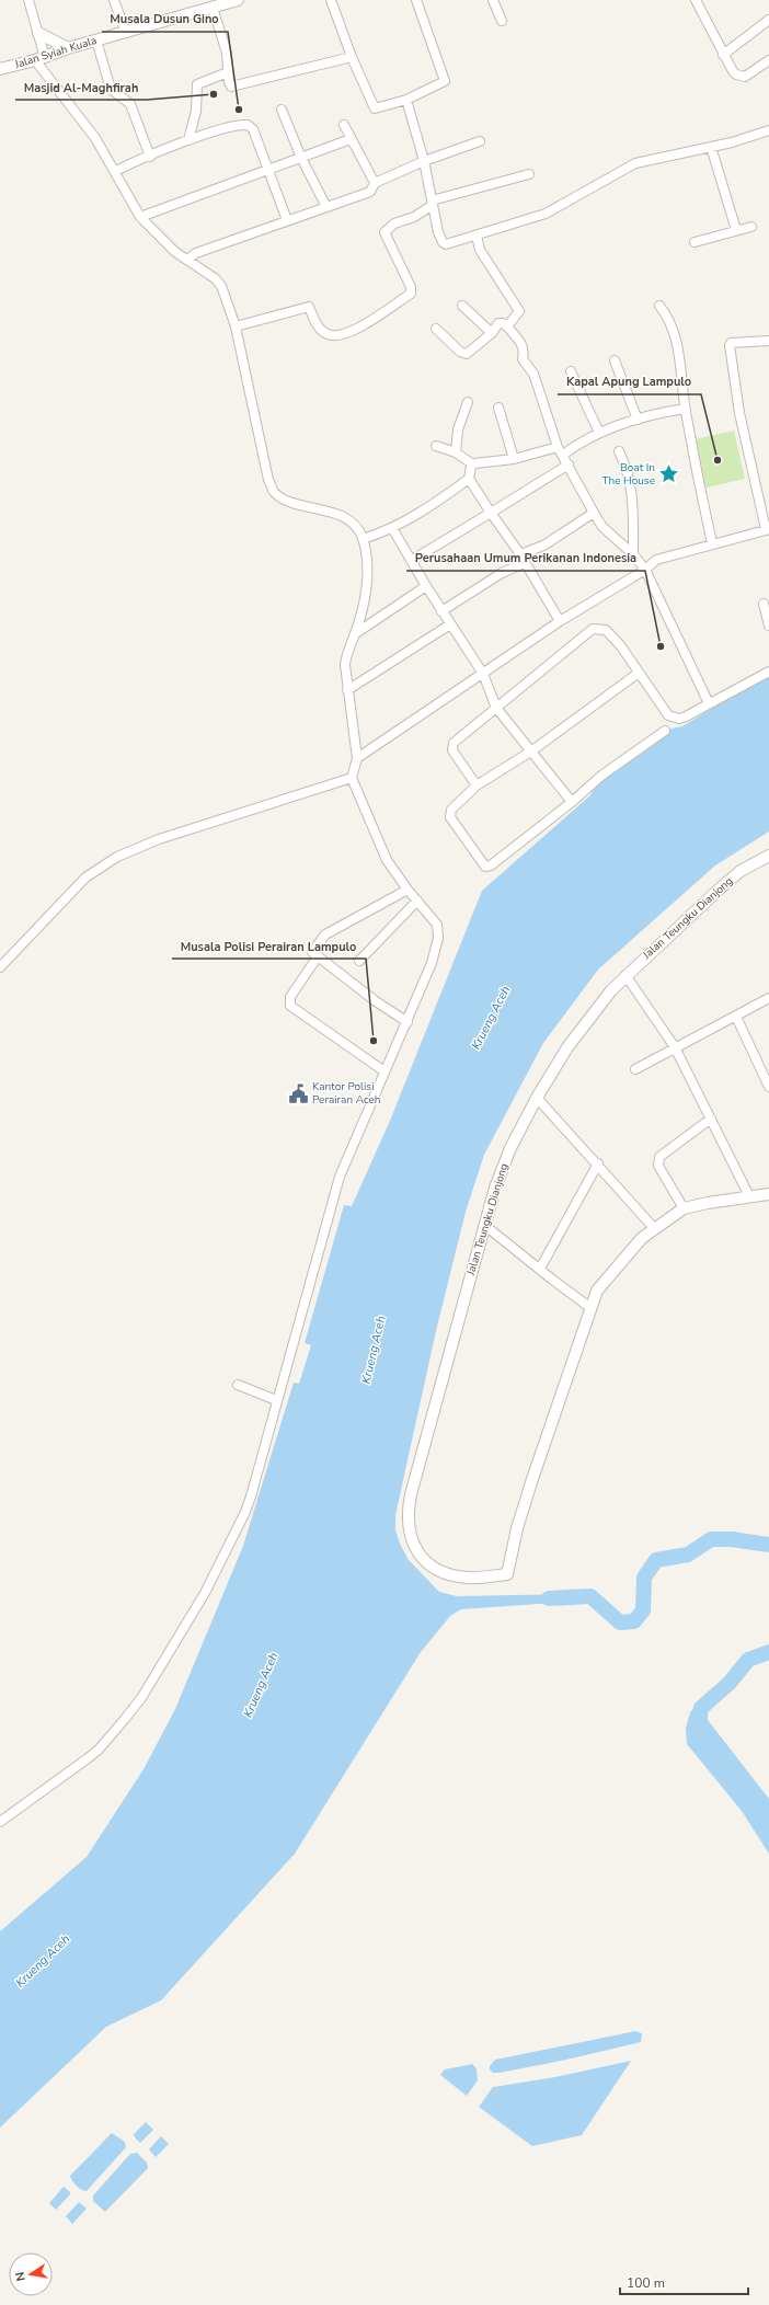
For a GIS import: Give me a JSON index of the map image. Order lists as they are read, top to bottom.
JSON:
{
  "streets": {
    "street": ["Jalan Syiah Kuala", "Jalan Teungku Dianjong"]
  },
  "water": ["Krueng Aceh"],
  "places": {
    "other": [
      "Masjid Al-Maghfirah",
      "Musala Dusun Gino",
      "Kapal Apung Lampulo",
      "Perusahaan Umum Perikanan Indonesia",
      "Musala Polisi Perairan Lampulo"
    ],
    "place": ["Boat In The House"],
    "public building": ["Kantor Polisi Perairan Aceh"]
  },
  "scale_bar": "100 m",
  "north": "left"
}
